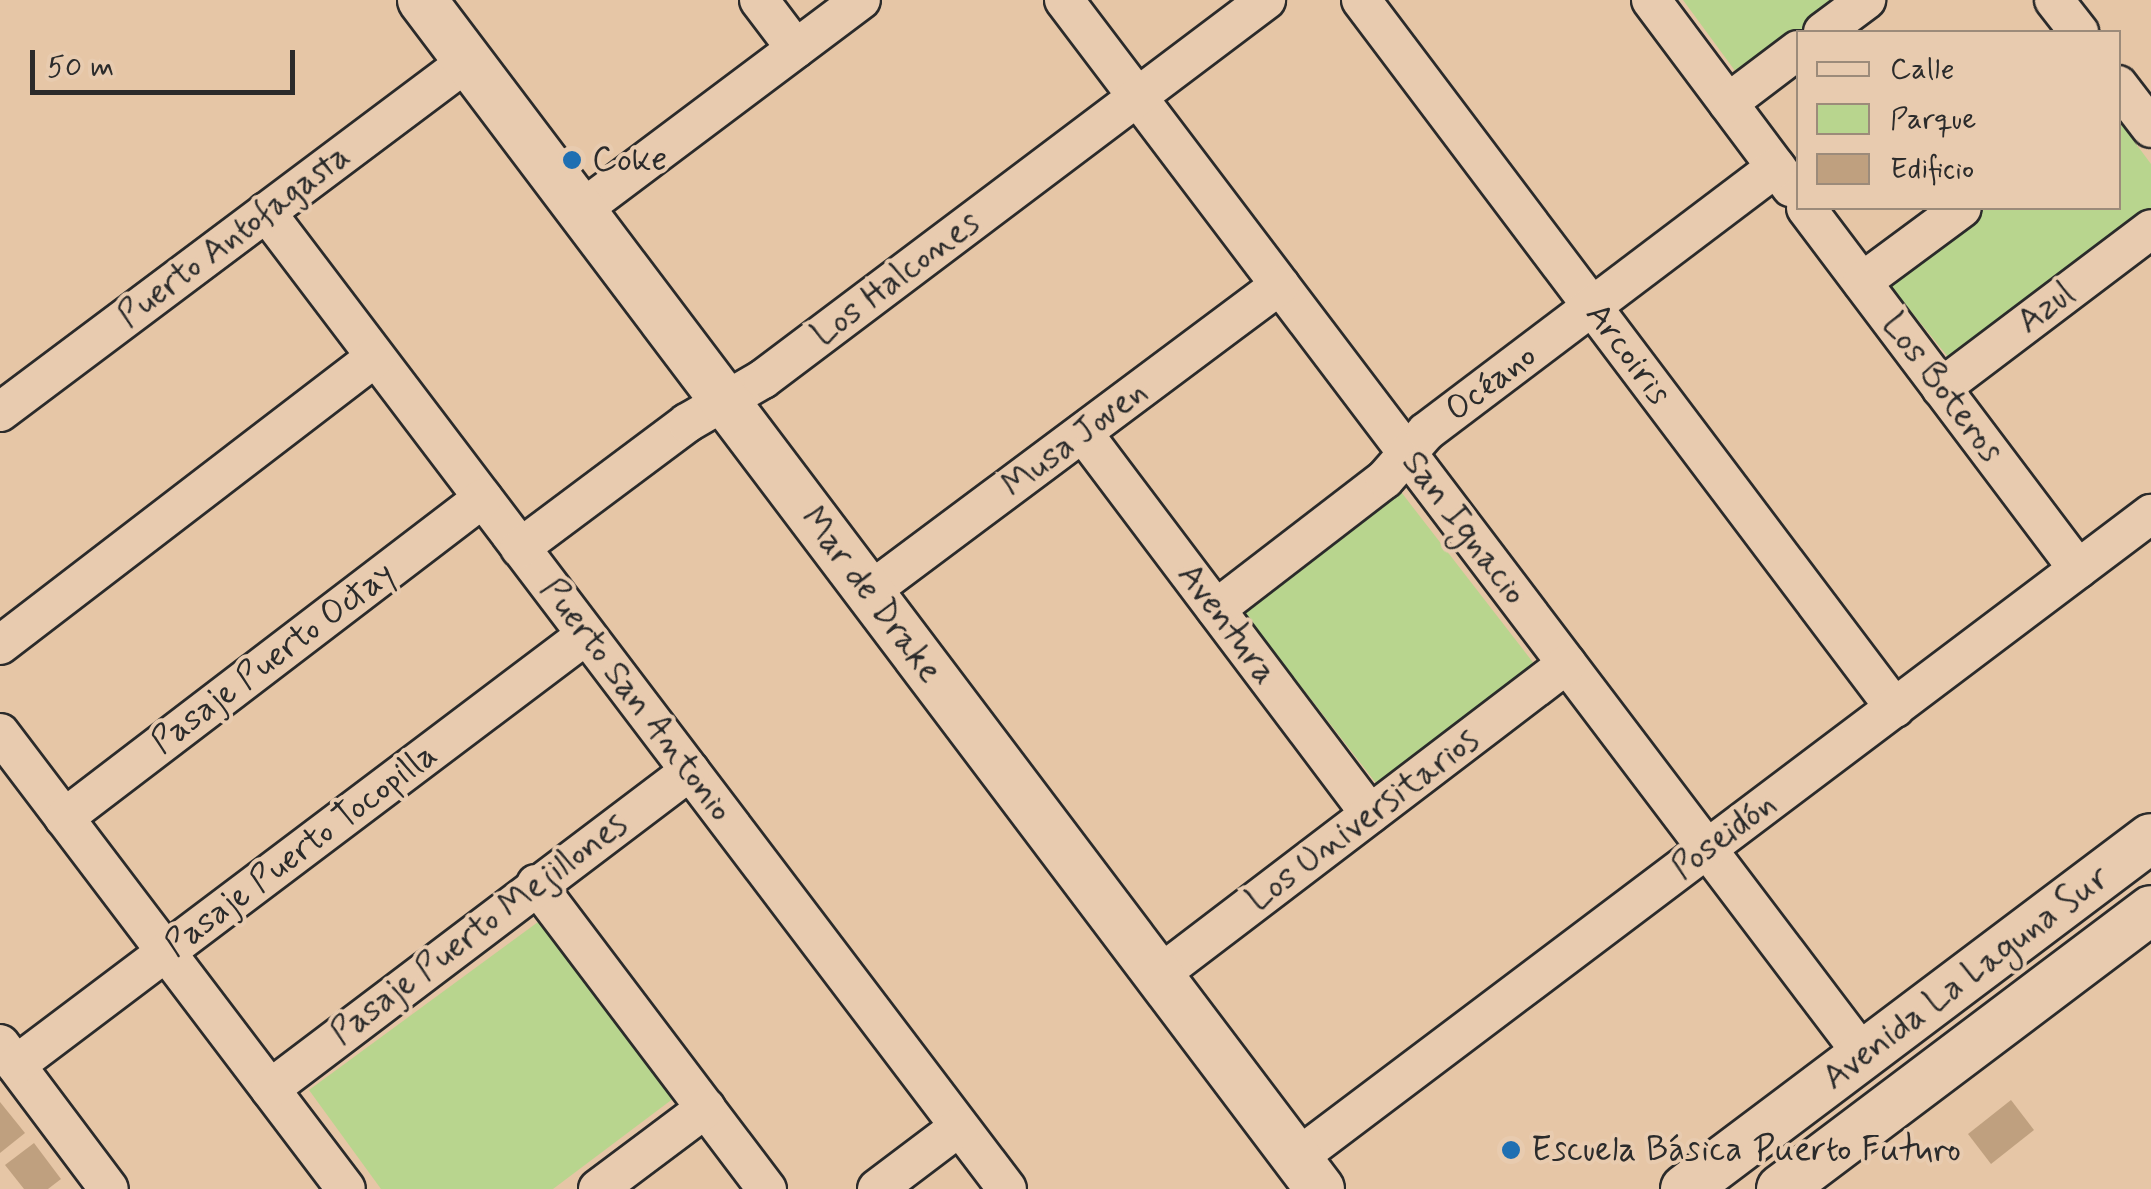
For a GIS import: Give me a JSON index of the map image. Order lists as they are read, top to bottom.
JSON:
{
  "streets": {
    "street": [
      "Puerto Antofagasta",
      "Los Halcones",
      "Azul",
      "Arcoiris",
      "Océano",
      "Los Boteros",
      "Musa Joven",
      "San Ignacio",
      "Mar de Drake",
      "Aventura",
      "Pasaje Puerto Octay",
      "Puerto San Antonio",
      "Los Universitarios",
      "Poseidón",
      "Pasaje Puerto Tocopilla",
      "Pasaje Puerto Mejillones",
      "Avenida La Laguna Sur"
    ]
  },
  "crossings": [
    ["Puerto Antofagasta", "Mar de Drake"],
    ["Puerto Antofagasta", "Puerto San Antonio"],
    ["Los Halcones", "San Ignacio"],
    ["Los Halcones", "Mar de Drake"],
    ["Los Halcones", "Puerto San Antonio"],
    ["Azul", "Los Boteros"],
    ["Arcoiris", "Océano"],
    ["Arcoiris", "Poseidón"],
    ["Océano", "San Ignacio"],
    ["Océano", "Aventura"],
    ["Los Boteros", "Poseidón"],
    ["Musa Joven", "San Ignacio"],
    ["Musa Joven", "Mar de Drake"],
    ["Musa Joven", "Aventura"],
    ["San Ignacio", "Los Universitarios"],
    ["San Ignacio", "Poseidón"],
    ["San Ignacio", "Avenida La Laguna Sur"],
    ["Mar de Drake", "Los Universitarios"],
    ["Mar de Drake", "Poseidón"],
    ["Aventura", "Los Universitarios"],
    ["Pasaje Puerto Octay", "Puerto San Antonio"],
    ["Puerto San Antonio", "Pasaje Puerto Tocopilla"],
    ["Puerto San Antonio", "Pasaje Puerto Mejillones"]
  ],
  "places": ["Coke", "Escuela Básica Puerto Futuro"],
  "legend": ["Calle", "Parque", "Edificio"],
  "scale_bar": "50 m"
}
